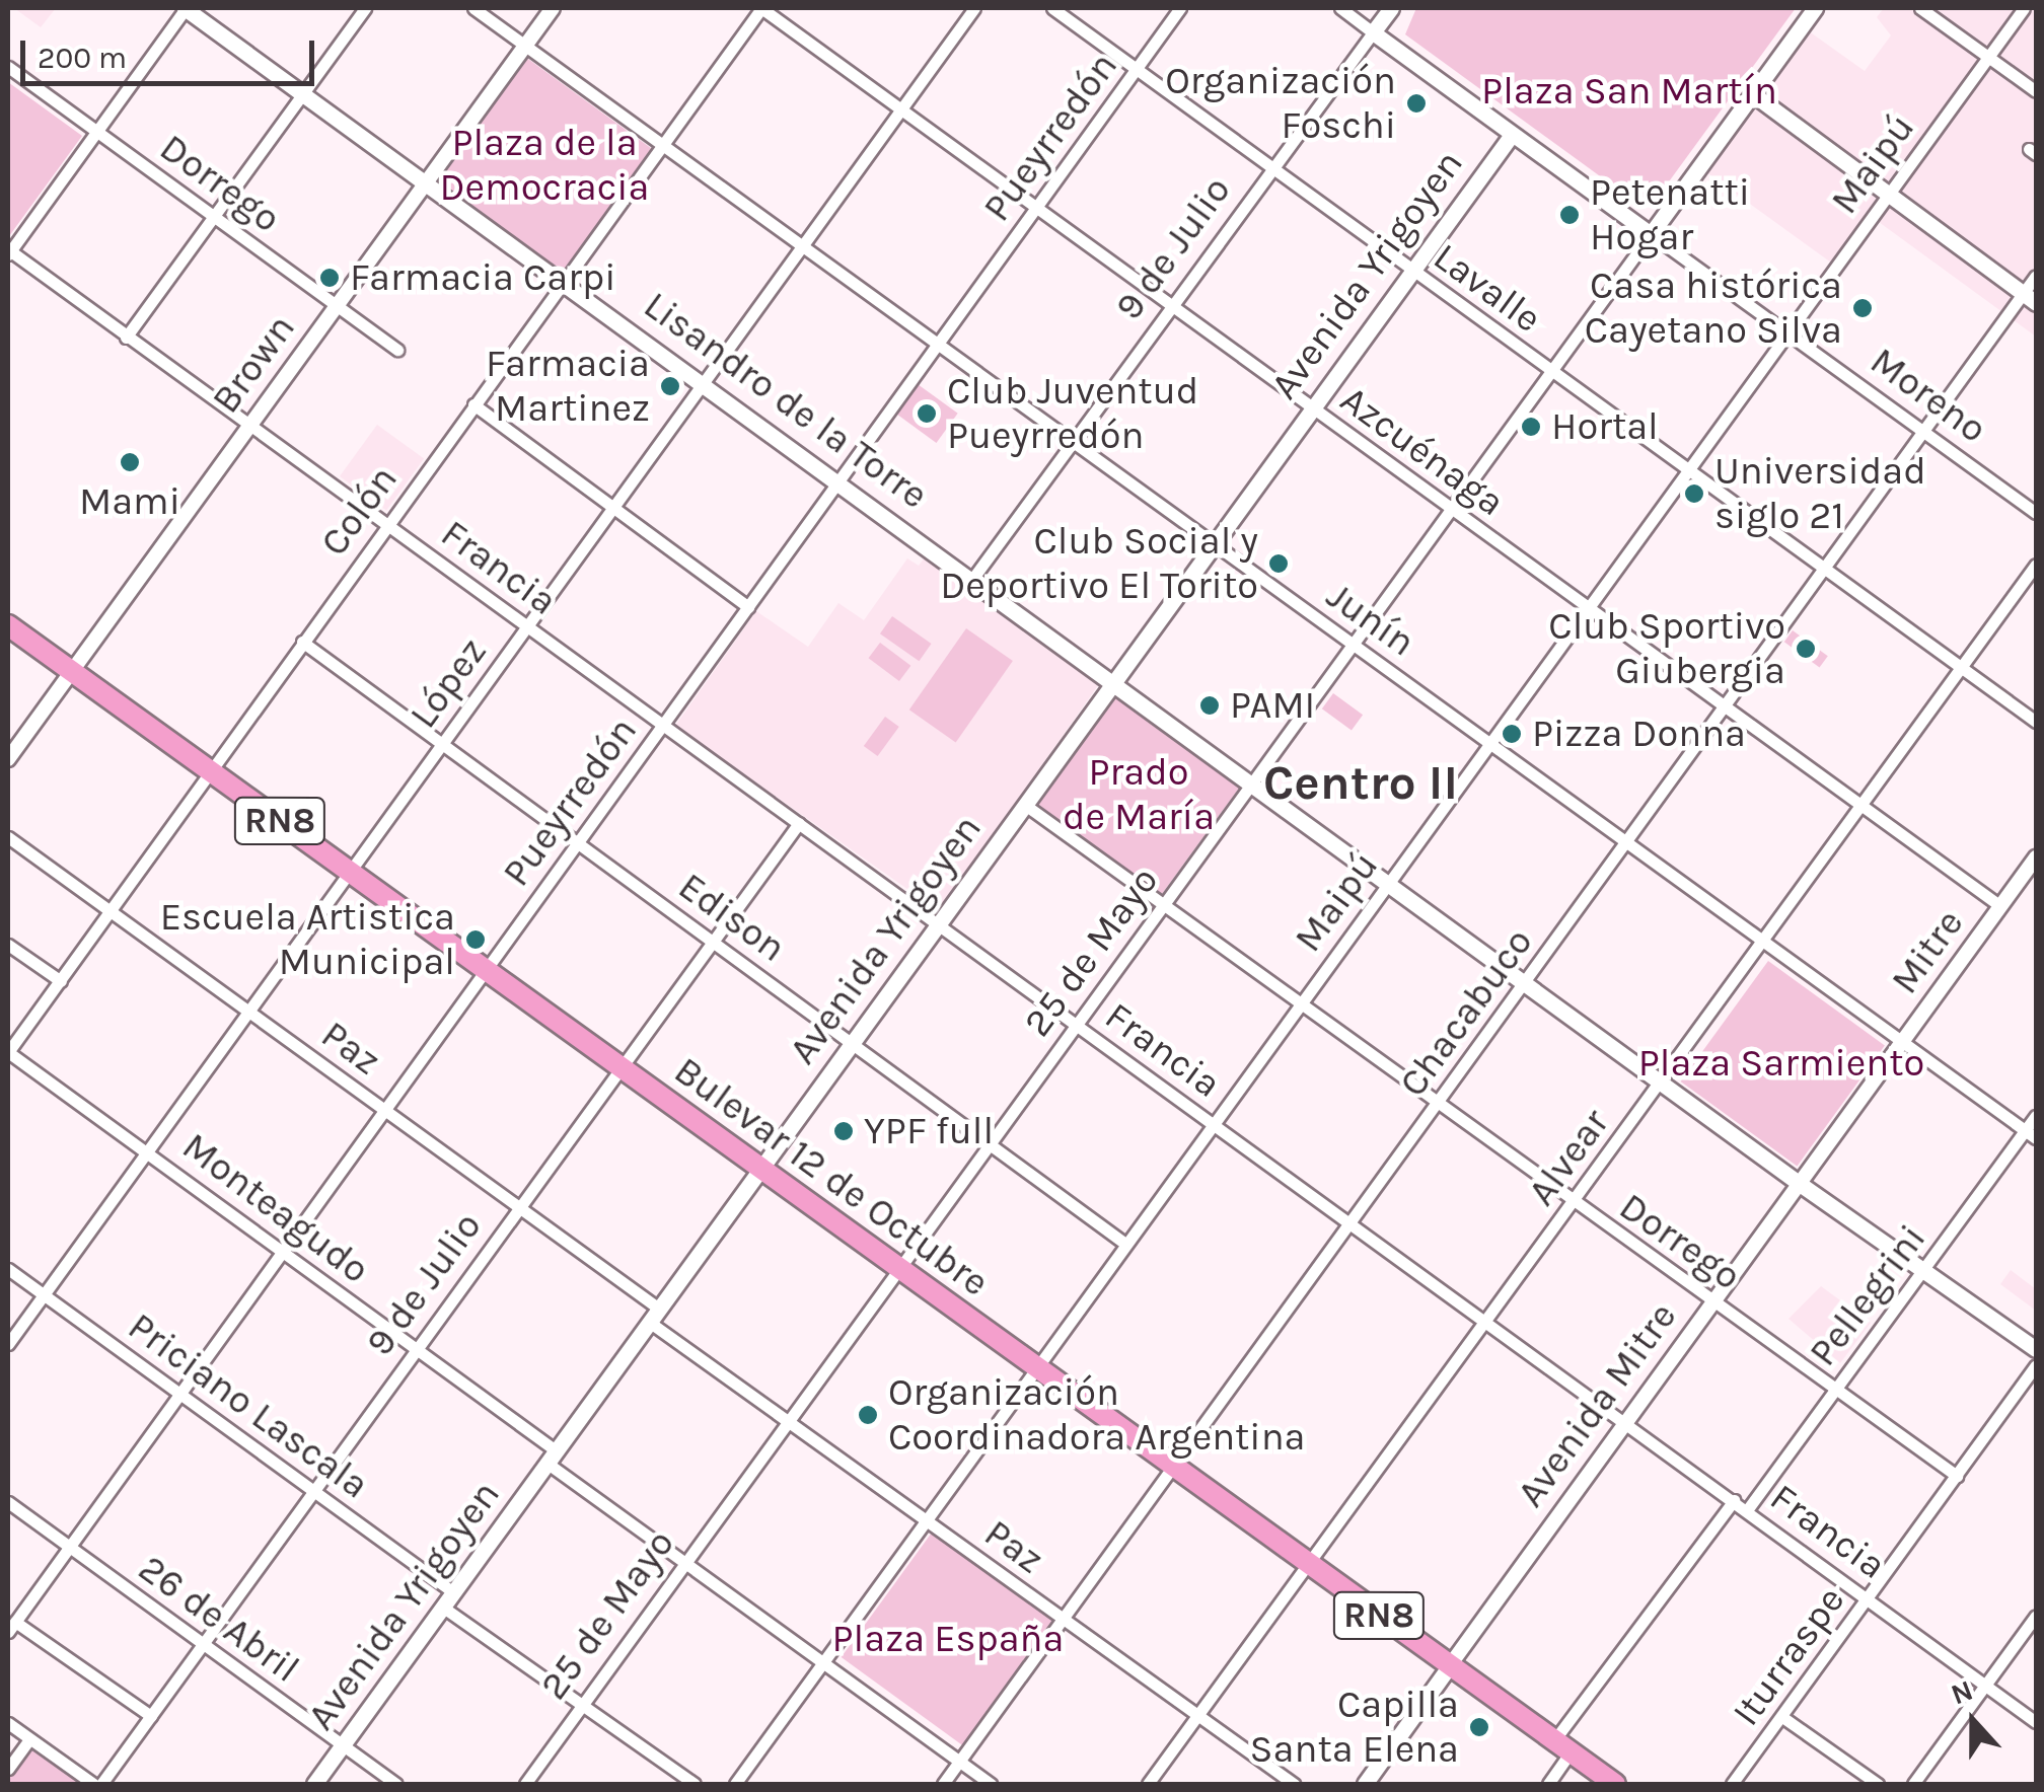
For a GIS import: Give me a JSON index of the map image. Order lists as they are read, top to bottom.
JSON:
{
  "streets": {
    "highway": ["RN8", "Bulevar 12 de Octubre"],
    "main road": [
      "9 de Julio",
      "Avenida Yrigoyen",
      "Moreno",
      "Lisandro de la Torre",
      "25 de Mayo"
    ],
    "street": [
      "Pueyrredón",
      "Maipú",
      "Dorrego",
      "Lavalle",
      "Brown",
      "Azcuénaga",
      "Colón",
      "Francia",
      "Junín",
      "López",
      "Edison",
      "Mitre",
      "Chacabuco",
      "Paz",
      "Alvear",
      "Monteagudo",
      "Pellegrini",
      "Avenida Mitre",
      "Priciano Lascala",
      "26 de Abril",
      "Iturraspe"
    ]
  },
  "crossings": [
    ["Pueyrredón", "Lavalle"],
    ["Pueyrredón", "Lisandro de la Torre"],
    ["Pueyrredón", "Azcuénaga"],
    ["Pueyrredón", "Francia"],
    ["Pueyrredón", "Junín"],
    ["Pueyrredón", "Edison"],
    ["Pueyrredón", "Paz"],
    ["Pueyrredón", "Bulevar 12 de Octubre"],
    ["Pueyrredón", "Monteagudo"],
    ["Pueyrredón", "Priciano Lascala"],
    ["Pueyrredón", "26 de Abril"],
    ["Maipú", "Dorrego"],
    ["Maipú", "Lavalle"],
    ["Maipú", "Moreno"],
    ["Maipú", "Lisandro de la Torre"],
    ["Maipú", "Azcuénaga"],
    ["Maipú", "Francia"],
    ["Maipú", "Junín"],
    ["Maipú", "Edison"],
    ["Maipú", "Paz"],
    ["Maipú", "Bulevar 12 de Octubre"],
    ["Maipú", "Monteagudo"],
    ["Dorrego", "Avenida Yrigoyen"],
    ["Dorrego", "Brown"],
    ["Dorrego", "25 de Mayo"],
    ["Dorrego", "Chacabuco"],
    ["Dorrego", "Alvear"],
    ["Dorrego", "Pellegrini"],
    ["Dorrego", "Avenida Mitre"],
    ["Dorrego", "Iturraspe"],
    ["9 de Julio", "Lavalle"],
    ["9 de Julio", "Moreno"],
    ["9 de Julio", "Lisandro de la Torre"],
    ["9 de Julio", "Azcuénaga"],
    ["9 de Julio", "Francia"],
    ["9 de Julio", "Junín"],
    ["9 de Julio", "Edison"],
    ["9 de Julio", "Paz"],
    ["9 de Julio", "Bulevar 12 de Octubre"],
    ["9 de Julio", "Monteagudo"],
    ["9 de Julio", "Priciano Lascala"],
    ["9 de Julio", "26 de Abril"],
    ["Avenida Yrigoyen", "Lavalle"],
    ["Avenida Yrigoyen", "Moreno"],
    ["Avenida Yrigoyen", "Lisandro de la Torre"],
    ["Avenida Yrigoyen", "Azcuénaga"],
    ["Avenida Yrigoyen", "Francia"],
    ["Avenida Yrigoyen", "Junín"],
    ["Avenida Yrigoyen", "Edison"],
    ["Avenida Yrigoyen", "Paz"],
    ["Avenida Yrigoyen", "Bulevar 12 de Octubre"],
    ["Avenida Yrigoyen", "Monteagudo"],
    ["Avenida Yrigoyen", "Priciano Lascala"],
    ["Avenida Yrigoyen", "26 de Abril"],
    ["Lavalle", "25 de Mayo"],
    ["Lavalle", "Chacabuco"],
    ["Lavalle", "Alvear"],
    ["Brown", "Lisandro de la Torre"],
    ["Brown", "Francia"],
    ["Brown", "Junín"],
    ["Brown", "Bulevar 12 de Octubre"],
    ["Moreno", "25 de Mayo"],
    ["Moreno", "Chacabuco"],
    ["Lisandro de la Torre", "Colón"],
    ["Lisandro de la Torre", "López"],
    ["Lisandro de la Torre", "25 de Mayo"],
    ["Lisandro de la Torre", "Mitre"],
    ["Lisandro de la Torre", "Chacabuco"],
    ["Lisandro de la Torre", "Alvear"],
    ["Lisandro de la Torre", "Pellegrini"],
    ["Lisandro de la Torre", "Avenida Mitre"],
    ["Azcuénaga", "Colón"],
    ["Azcuénaga", "López"],
    ["Azcuénaga", "25 de Mayo"],
    ["Azcuénaga", "Mitre"],
    ["Azcuénaga", "Chacabuco"],
    ["Azcuénaga", "Alvear"],
    ["Colón", "Francia"],
    ["Colón", "Junín"],
    ["Colón", "Edison"],
    ["Colón", "Paz"],
    ["Colón", "Bulevar 12 de Octubre"],
    ["Colón", "Monteagudo"],
    ["Francia", "López"],
    ["Francia", "25 de Mayo"],
    ["Francia", "Chacabuco"],
    ["Francia", "Alvear"],
    ["Francia", "Pellegrini"],
    ["Francia", "Avenida Mitre"],
    ["Francia", "Iturraspe"],
    ["Junín", "López"],
    ["Junín", "25 de Mayo"],
    ["Junín", "Mitre"],
    ["Junín", "Chacabuco"],
    ["Junín", "Alvear"],
    ["Junín", "Pellegrini"],
    ["López", "Edison"],
    ["López", "Paz"],
    ["López", "Bulevar 12 de Octubre"],
    ["López", "Monteagudo"],
    ["López", "Priciano Lascala"],
    ["Edison", "25 de Mayo"],
    ["25 de Mayo", "Paz"],
    ["25 de Mayo", "Bulevar 12 de Octubre"],
    ["25 de Mayo", "Monteagudo"],
    ["Mitre", "Avenida Mitre"],
    ["Chacabuco", "Paz"],
    ["Chacabuco", "Bulevar 12 de Octubre"],
    ["Chacabuco", "Monteagudo"],
    ["Paz", "Alvear"],
    ["Alvear", "Bulevar 12 de Octubre"],
    ["Bulevar 12 de Octubre", "Avenida Mitre"]
  ],
  "districts": ["Centro II"],
  "parks": [
    "Plaza San Martín",
    "Plaza de la Democracia",
    "Prado de María",
    "Plaza Sarmiento",
    "Plaza España"
  ],
  "places": [
    "Organización Foschi",
    "Petenatti Hogar",
    "Farmacia Carpi",
    "Casa histórica Cayetano Silva",
    "Farmacia Martinez",
    "Club Juventud Pueyrredón",
    "Hortal",
    "Mami",
    "Universidad siglo 21",
    "Club Social y Deportivo El Torito",
    "Club Sportivo Giubergia",
    "PAMI",
    "Pizza Donna",
    "Escuela Artistica Municipal",
    "YPF full",
    "Organización Coordinadora Argentina",
    "Capilla Santa Elena"
  ],
  "scale_bar": "200 m",
  "north": "top"
}
